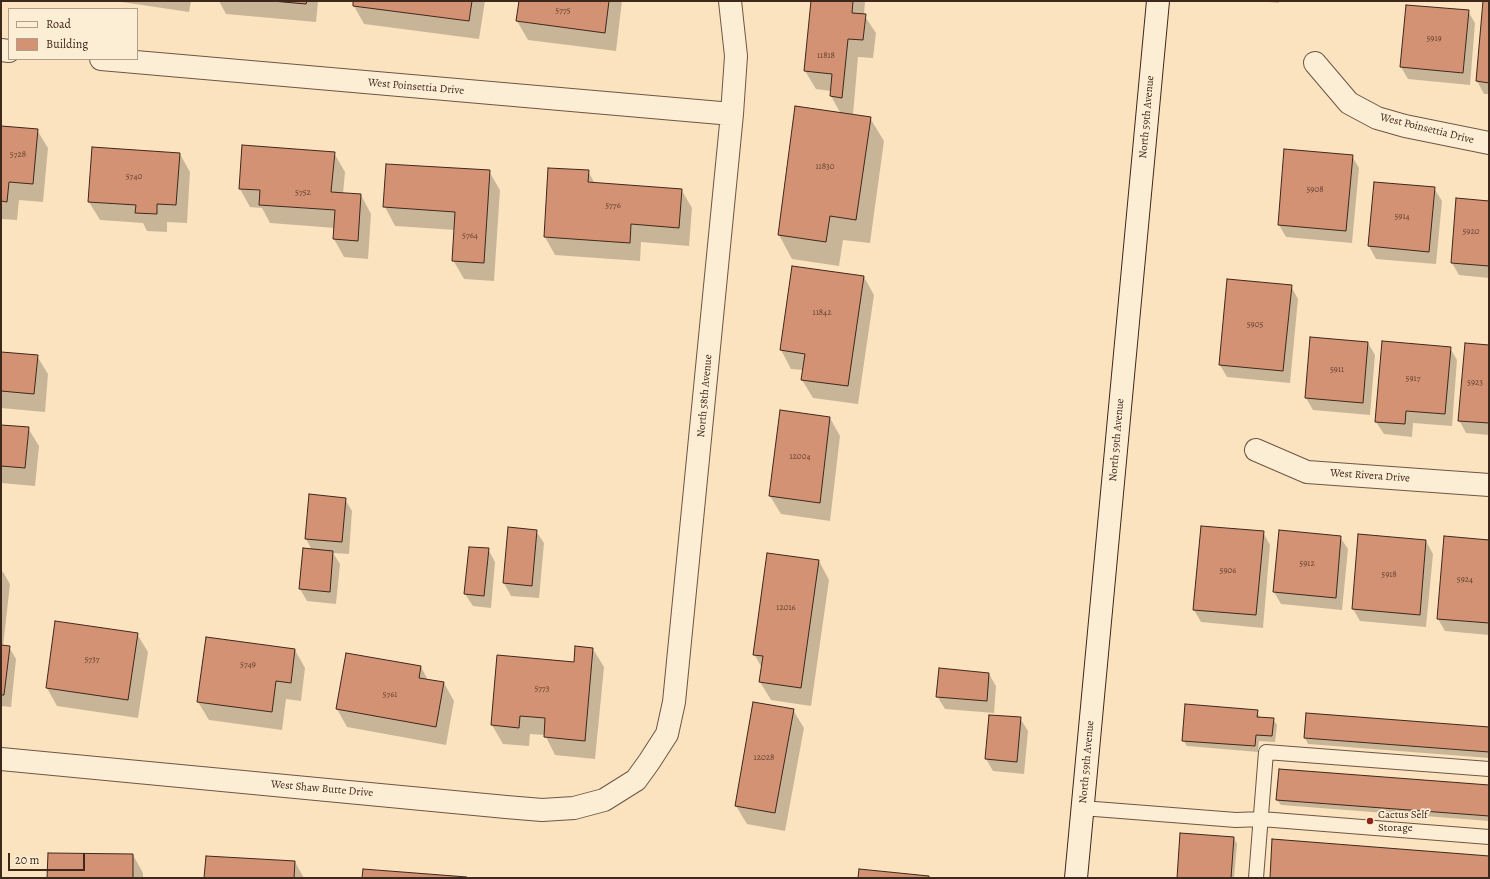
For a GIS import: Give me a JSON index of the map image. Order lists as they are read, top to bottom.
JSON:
{
  "streets": {
    "street": [
      "West Poinsettia Drive",
      "North 59th Avenue",
      "North 58th Avenue",
      "West Rivera Drive",
      "West Shaw Butte Drive"
    ]
  },
  "crossings": [
    ["West Poinsettia Drive", "North 58th Avenue"],
    ["North 58th Avenue", "West Shaw Butte Drive"]
  ],
  "places": ["Cactus Self Storage"],
  "house_numbers": [
    "5775",
    "5919",
    "11818",
    "5728",
    "11830",
    "5740",
    "5908",
    "5752",
    "5776",
    "5914",
    "5920",
    "5764",
    "11842",
    "5905",
    "5911",
    "5917",
    "5923",
    "12004",
    "5912",
    "5906",
    "5918",
    "5924",
    "12016",
    "5737",
    "5749",
    "5773",
    "5761",
    "12028"
  ],
  "legend": ["Road", "Building"],
  "scale_bar": "20 m"
}
